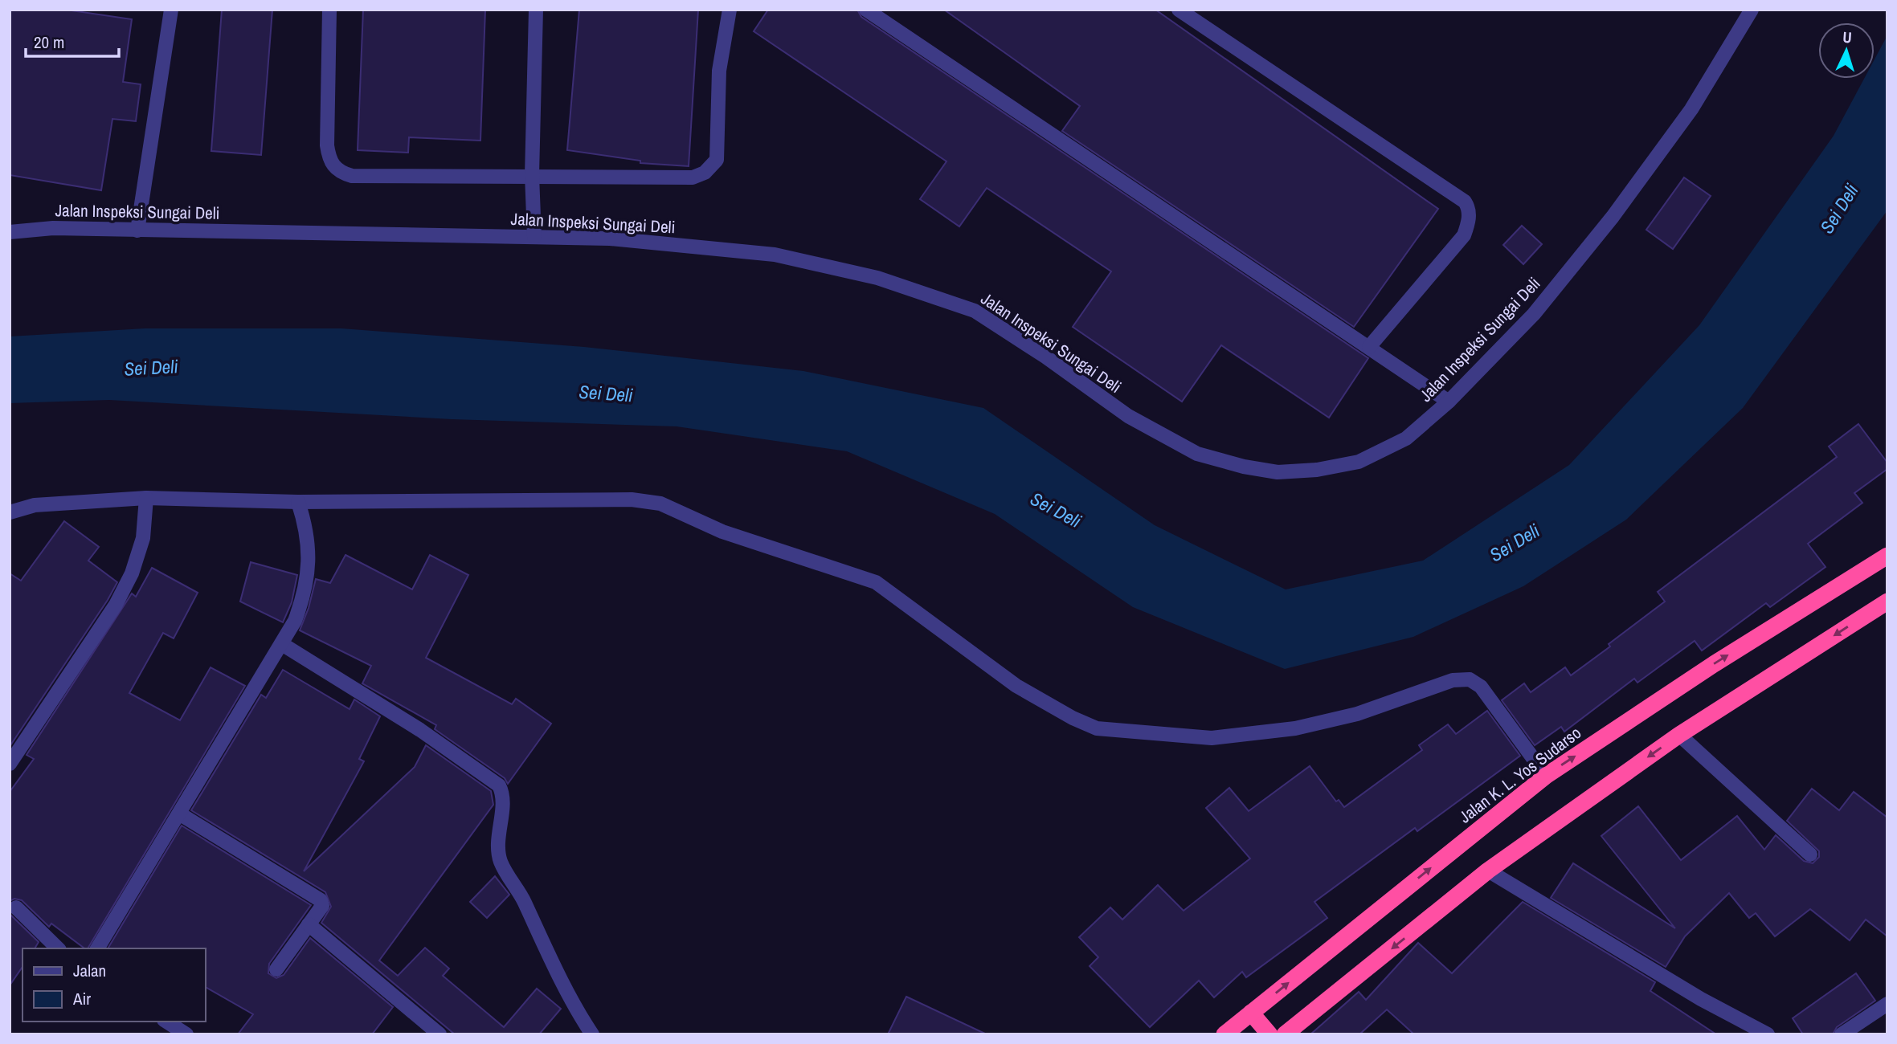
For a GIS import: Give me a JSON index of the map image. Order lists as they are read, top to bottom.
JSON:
{
  "streets": {
    "highway": ["Jalan K. L. Yos Sudarso"],
    "street": ["Jalan Inspeksi Sungai Deli"]
  },
  "water": ["Sei Deli"],
  "legend": ["Jalan", "Air"],
  "scale_bar": "20 m",
  "north": "top"
}
